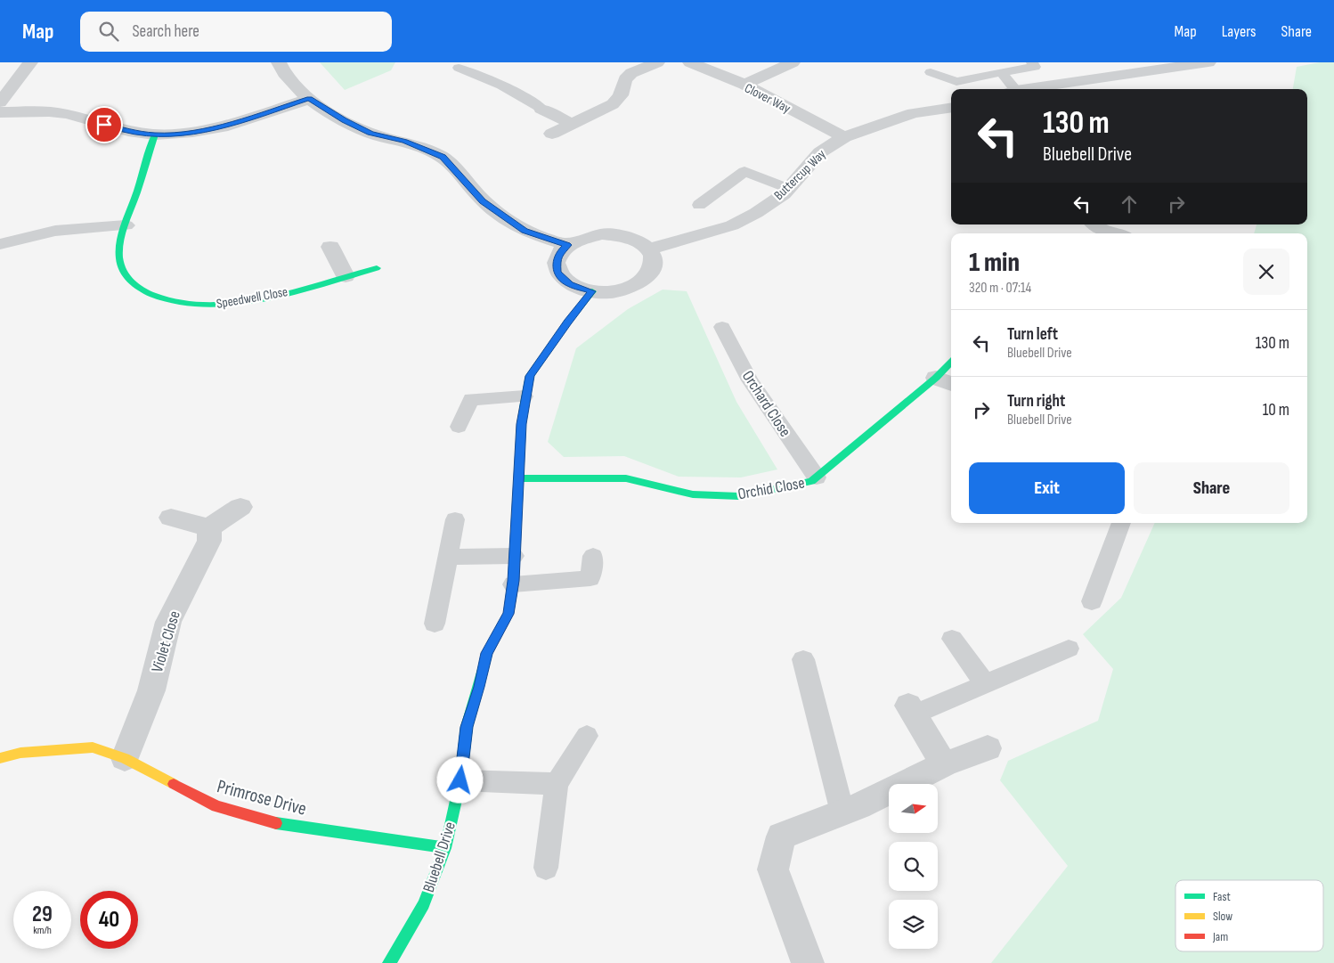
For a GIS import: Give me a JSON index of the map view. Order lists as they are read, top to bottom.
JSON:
{
  "streets": {
    "street": [
      "Clover Way",
      "Buttercup Way",
      "Speedwell Close",
      "Orchid Close",
      "Violet Close",
      "Primrose Drive",
      "Bluebell Drive"
    ],
    "lane": ["Orchard Close"]
  },
  "crossings": [
    ["Clover Way", "Buttercup Way"],
    ["Buttercup Way", "Bluebell Drive"],
    ["Orchard Close", "Orchid Close"],
    ["Orchid Close", "Bluebell Drive"],
    ["Violet Close", "Primrose Drive"],
    ["Primrose Drive", "Bluebell Drive"]
  ],
  "legend": ["Fast", "Slow", "Jam"],
  "north": "right",
  "page": {
    "header": "Map",
    "search": "Search here",
    "nav": ["Map", "Layers", "Share"],
    "turn": ["130 m", "Bluebell Drive"],
    "heading": ["1 min", "320 m · 07:14"],
    "list": [
      {
        "name": "Turn left",
        "note": "Bluebell Drive",
        "value": "130 m"
      },
      {
        "name": "Turn right",
        "note": "Bluebell Drive",
        "value": "10 m"
      }
    ],
    "buttons": ["Exit", "Share"],
    "speed": "29 km/h",
    "limit": "40"
  }
}
